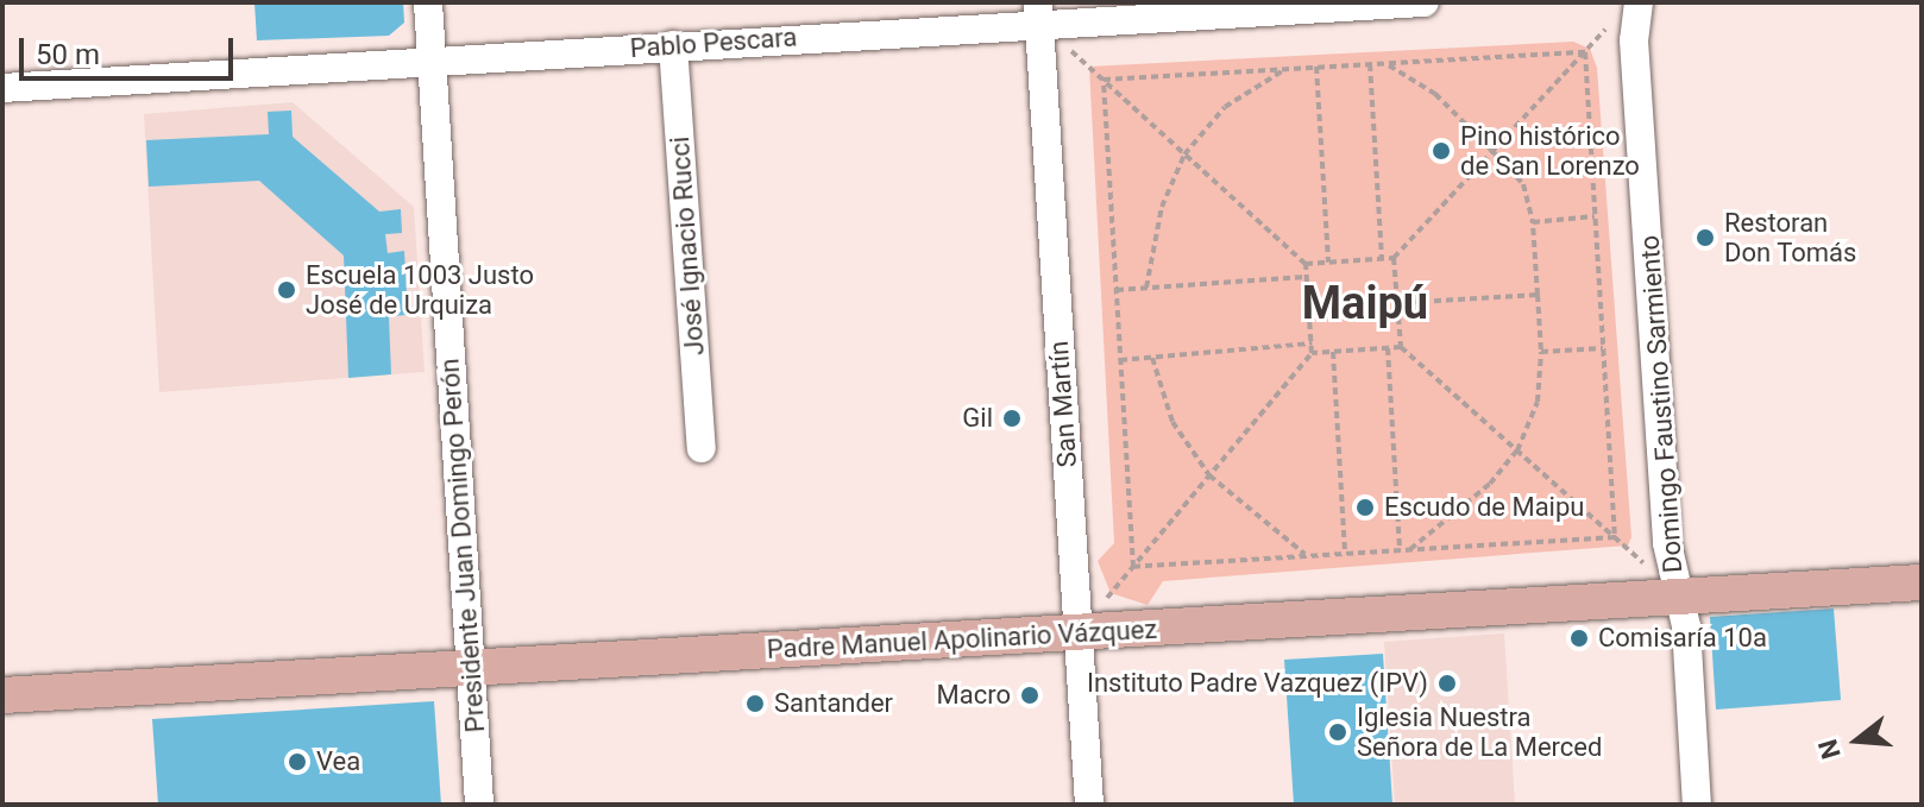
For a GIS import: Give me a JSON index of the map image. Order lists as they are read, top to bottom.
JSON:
{
  "streets": {
    "main road": ["Padre Manuel Apolinario Vázquez"],
    "street": [
      "Pablo Pescara",
      "José Ignacio Rucci",
      "San Martín",
      "Domingo Faustino Sarmiento",
      "Presidente Juan Domingo Perón"
    ]
  },
  "crossings": [
    ["Pablo Pescara", "José Ignacio Rucci"],
    ["Pablo Pescara", "San Martín"],
    ["Pablo Pescara", "Presidente Juan Domingo Perón"],
    ["San Martín", "Padre Manuel Apolinario Vázquez"],
    ["Domingo Faustino Sarmiento", "Padre Manuel Apolinario Vázquez"],
    ["Presidente Juan Domingo Perón", "Padre Manuel Apolinario Vázquez"]
  ],
  "districts": ["Maipú"],
  "places": [
    "Pino histórico de San Lorenzo",
    "Restoran Don Tomás",
    "Escuela 1003 Justo José de Urquiza",
    "Gil",
    "Escudo de Maipu",
    "Comisaría 10a",
    "Instituto Padre Vazquez (IPV)",
    "Macro",
    "Santander",
    "Iglesia Nuestra Señora de La Merced",
    "Vea"
  ],
  "scale_bar": "50 m",
  "north": "left"
}
